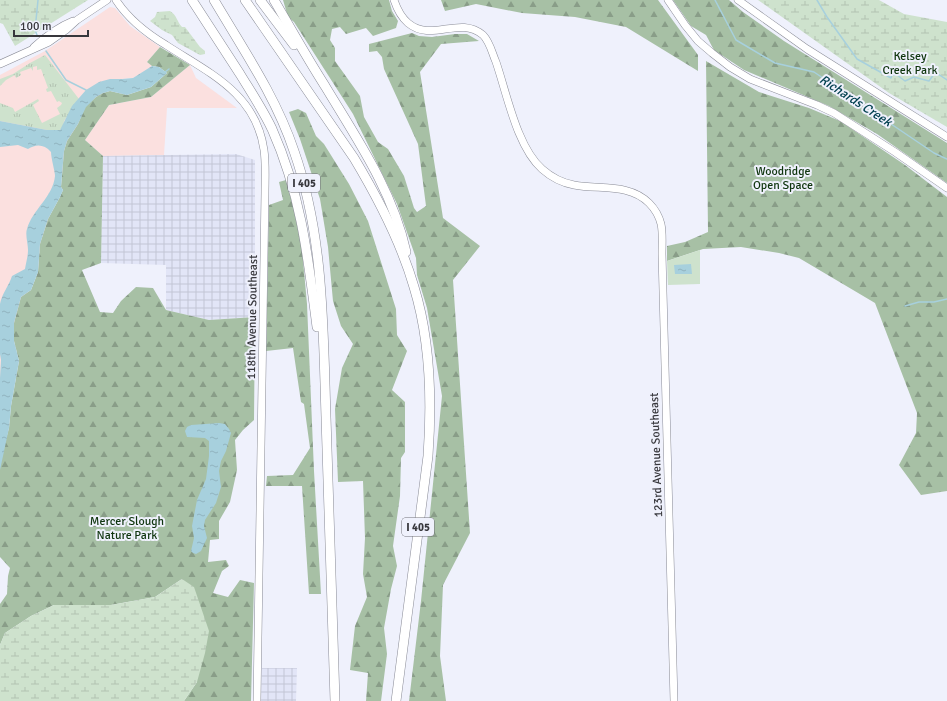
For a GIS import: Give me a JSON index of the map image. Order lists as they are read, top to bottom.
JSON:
{
  "streets": {
    "highway": ["I 405"],
    "street": ["118th Avenue Southeast", "123rd Avenue Southeast"]
  },
  "water": ["Richards Creek"],
  "parks": ["Kelsey Creek Park", "Woodridge Open Space", "Mercer Slough Nature Park"],
  "scale_bar": "100 m"
}
